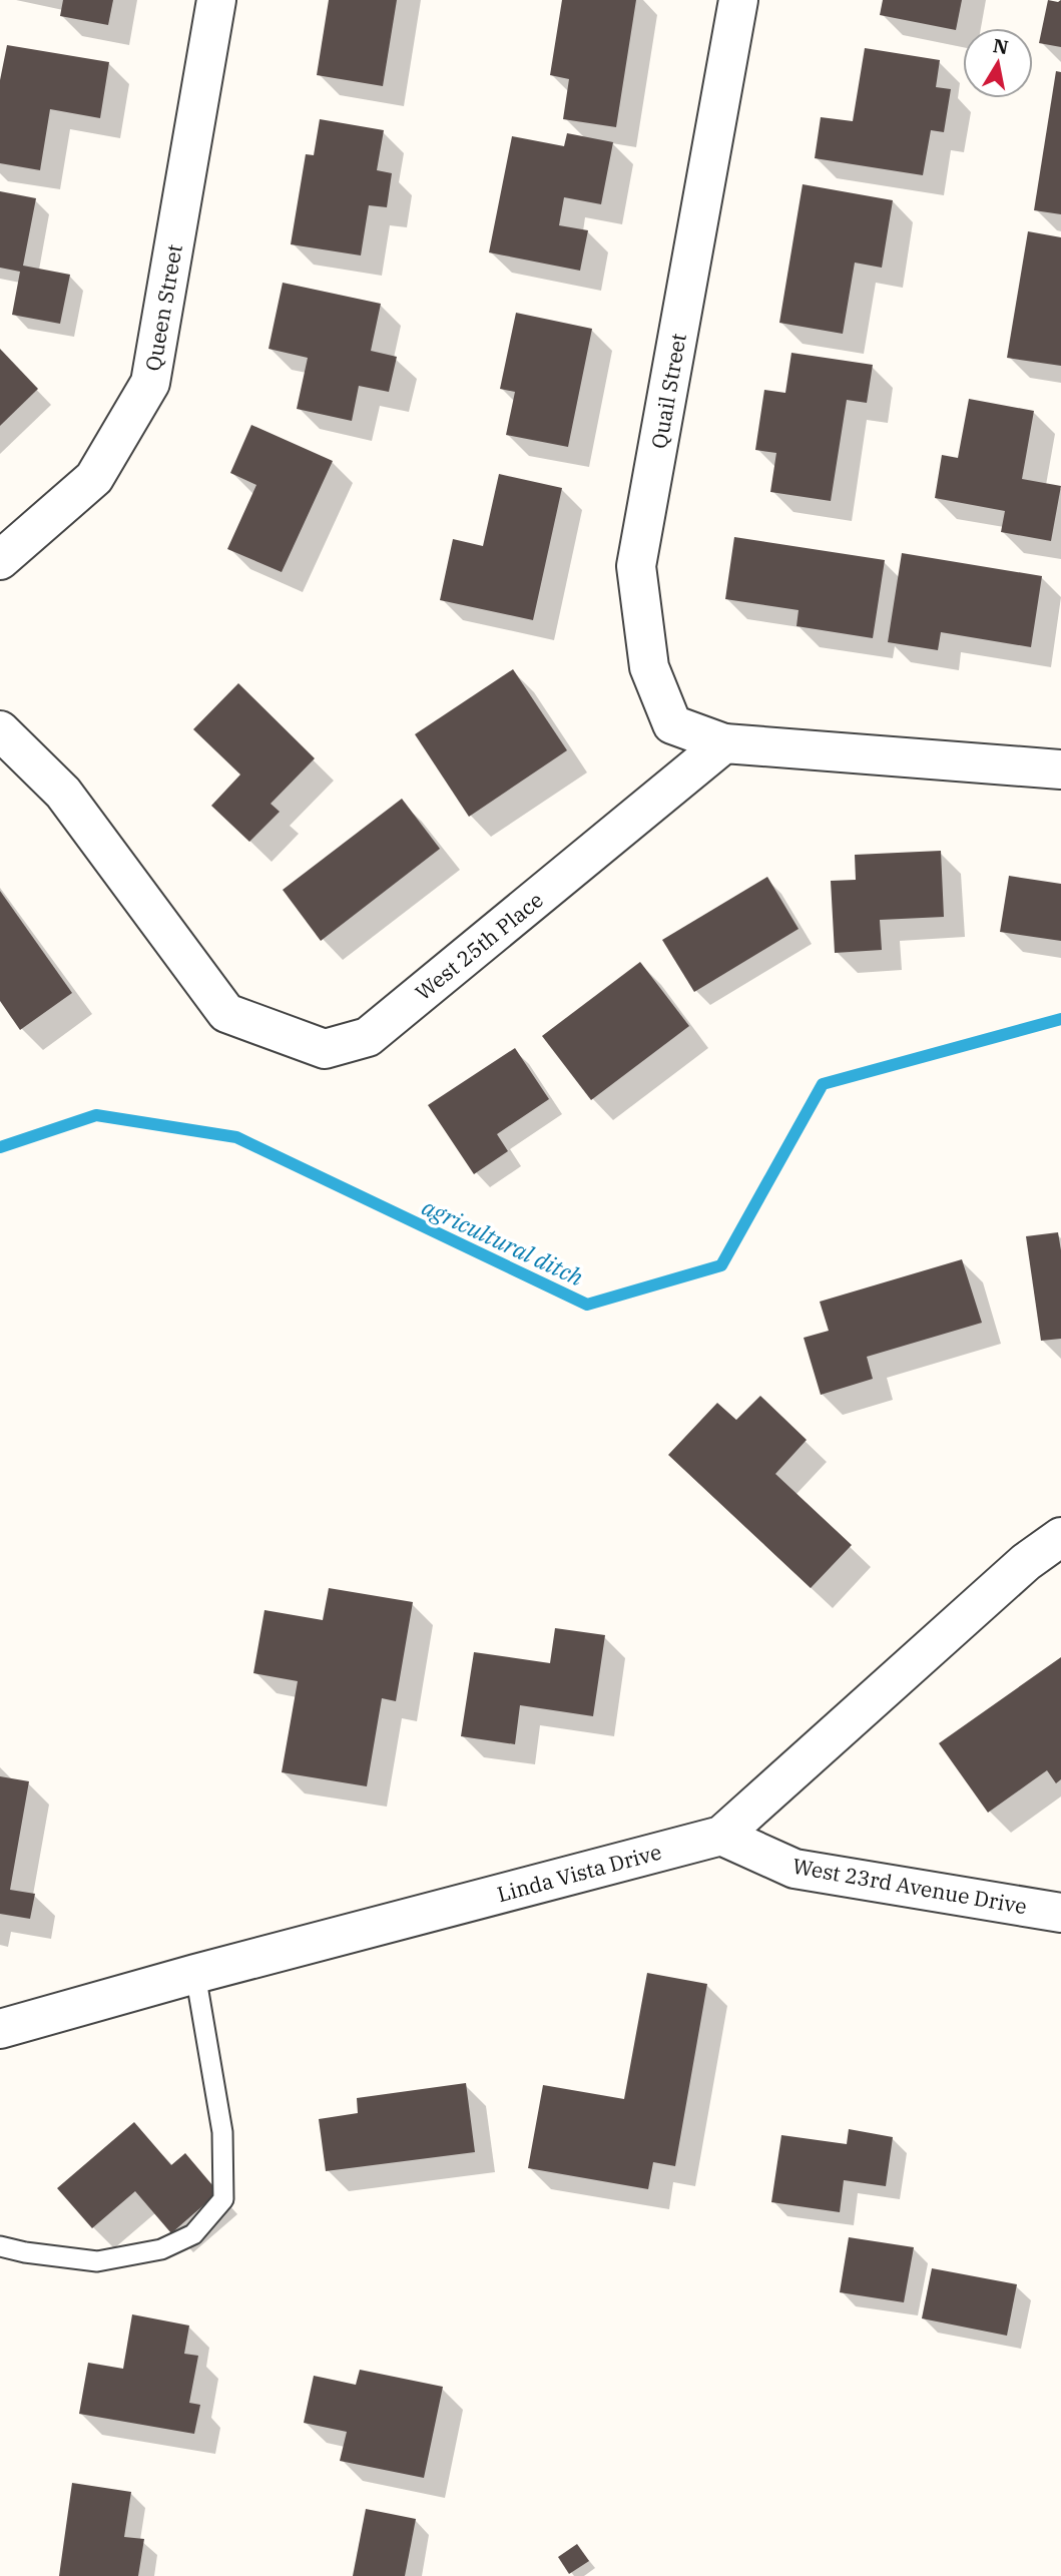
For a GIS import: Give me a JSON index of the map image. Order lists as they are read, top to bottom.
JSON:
{
  "streets": {
    "street": [
      "Queen Street",
      "Quail Street",
      "West 25th Place",
      "Linda Vista Drive",
      "West 23rd Avenue Drive"
    ]
  },
  "crossings": [
    ["Quail Street", "West 25th Place"],
    ["Linda Vista Drive", "West 23rd Avenue Drive"]
  ],
  "water": ["agricultural ditch"],
  "north": "top"
}
